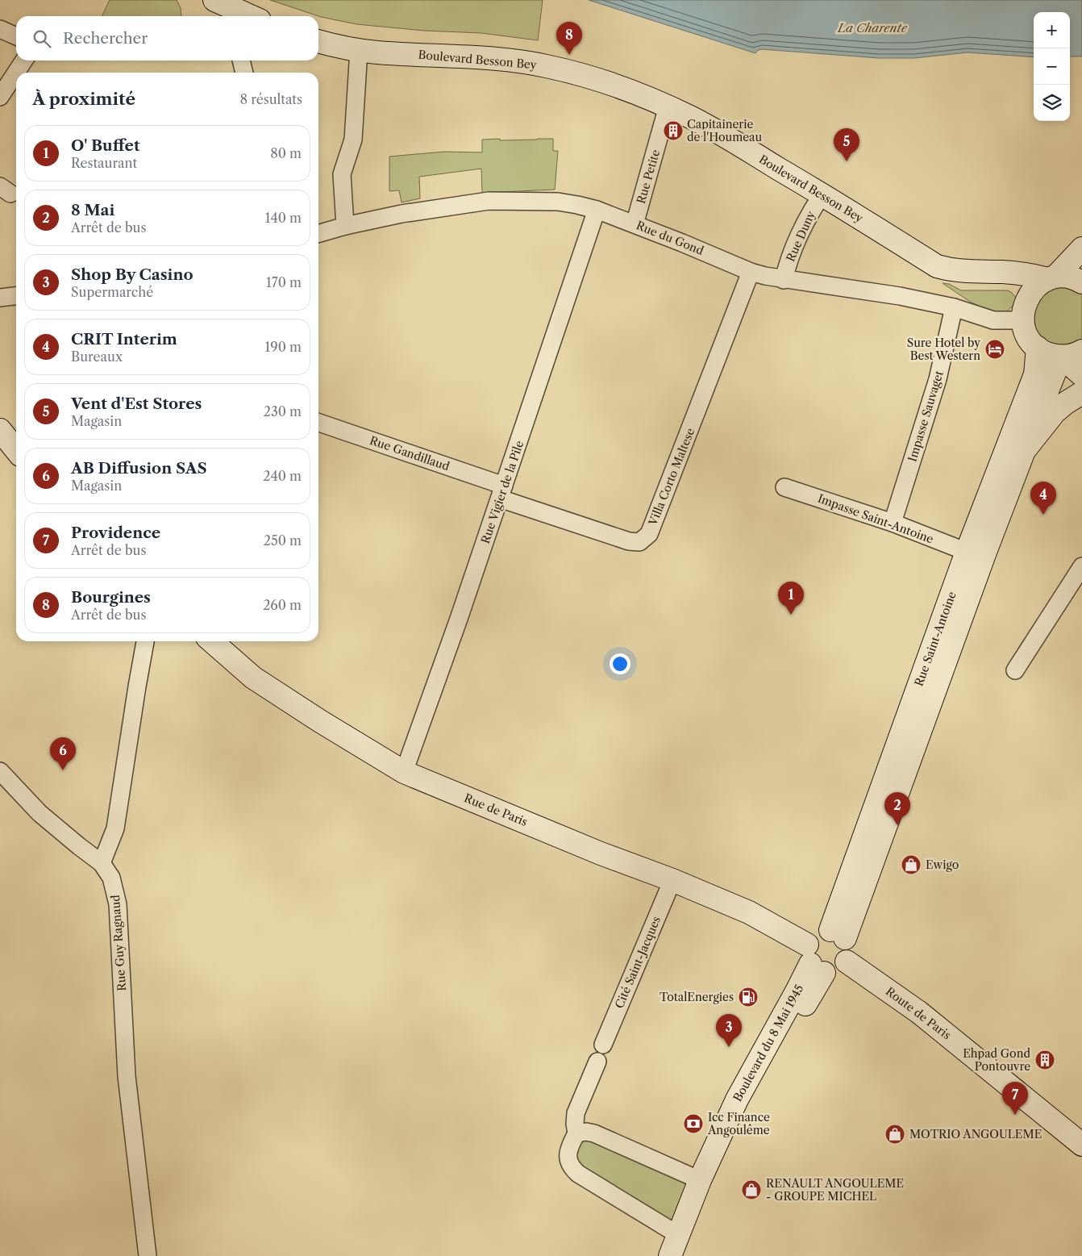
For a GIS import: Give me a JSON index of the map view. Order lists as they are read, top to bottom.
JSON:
{
  "streets": {
    "main road": [
      "Boulevard Besson Bey",
      "Rue Saint-Antoine",
      "Rue de Paris",
      "Route de Paris",
      "Boulevard du 8 Mai 1945"
    ],
    "street": [
      "Rue Petite",
      "Rue Duny",
      "Rue du Gond",
      "Impasse Sauvaget",
      "Rue Gandillaud",
      "Villa Corto Maltese",
      "Rue Vigier de la Pile",
      "Impasse Saint-Antoine",
      "Rue Guy Ragnaud",
      "Cité Saint-Jacques"
    ]
  },
  "crossings": [
    ["Boulevard Besson Bey", "Rue Petite"],
    ["Boulevard Besson Bey", "Rue Duny"],
    ["Rue Petite", "Rue du Gond"],
    ["Rue Duny", "Rue du Gond"],
    ["Rue du Gond", "Impasse Sauvaget"],
    ["Rue du Gond", "Villa Corto Maltese"],
    ["Rue du Gond", "Rue Vigier de la Pile"],
    ["Impasse Sauvaget", "Impasse Saint-Antoine"],
    ["Rue Gandillaud", "Villa Corto Maltese"],
    ["Rue Gandillaud", "Rue Vigier de la Pile"],
    ["Villa Corto Maltese", "Rue Vigier de la Pile"],
    ["Rue Vigier de la Pile", "Rue de Paris"],
    ["Impasse Saint-Antoine", "Rue Saint-Antoine"],
    ["Rue Saint-Antoine", "Rue de Paris"],
    ["Rue Saint-Antoine", "Route de Paris"],
    ["Rue Saint-Antoine", "Boulevard du 8 Mai 1945"],
    ["Rue de Paris", "Cité Saint-Jacques"],
    ["Rue de Paris", "Route de Paris"],
    ["Rue de Paris", "Boulevard du 8 Mai 1945"],
    ["Route de Paris", "Boulevard du 8 Mai 1945"]
  ],
  "water": ["La Charente"],
  "places": {
    "building": ["Capitainerie de l'Houmeau", "Ehpad Gond Pontouvre"],
    "hotel": ["Sure Hotel by Best Western"],
    "shop": ["Ewigo", "MOTRIO ANGOULEME", "RENAULT ANGOULEME - GROUPE MICHEL"],
    "fuel station": ["TotalEnergies"],
    "bank": ["Icc Finance Angoulême"]
  },
  "page": {
    "map_buttons": ["+", "−"],
    "search": "Rechercher",
    "pins": [
      "8",
      "5",
      "4",
      "1",
      "6",
      "2",
      "3",
      "7"
    ],
    "heading": ["À proximité", "8 résultats"],
    "list": [
      {
        "mark": "1",
        "name": "O' Buffet",
        "note": "Restaurant",
        "value": "80 m"
      },
      {
        "mark": "2",
        "name": "8 Mai",
        "note": "Arrêt de bus",
        "value": "140 m"
      },
      {
        "mark": "3",
        "name": "Shop By Casino",
        "note": "Supermarché",
        "value": "170 m"
      },
      {
        "mark": "4",
        "name": "CRIT Interim",
        "note": "Bureaux",
        "value": "190 m"
      },
      {
        "mark": "5",
        "name": "Vent d'Est Stores",
        "note": "Magasin",
        "value": "230 m"
      },
      {
        "mark": "6",
        "name": "AB Diffusion SAS",
        "note": "Magasin",
        "value": "240 m"
      },
      {
        "mark": "7",
        "name": "Providence",
        "note": "Arrêt de bus",
        "value": "250 m"
      },
      {
        "mark": "8",
        "name": "Bourgines",
        "note": "Arrêt de bus",
        "value": "260 m"
      }
    ]
  }
}
